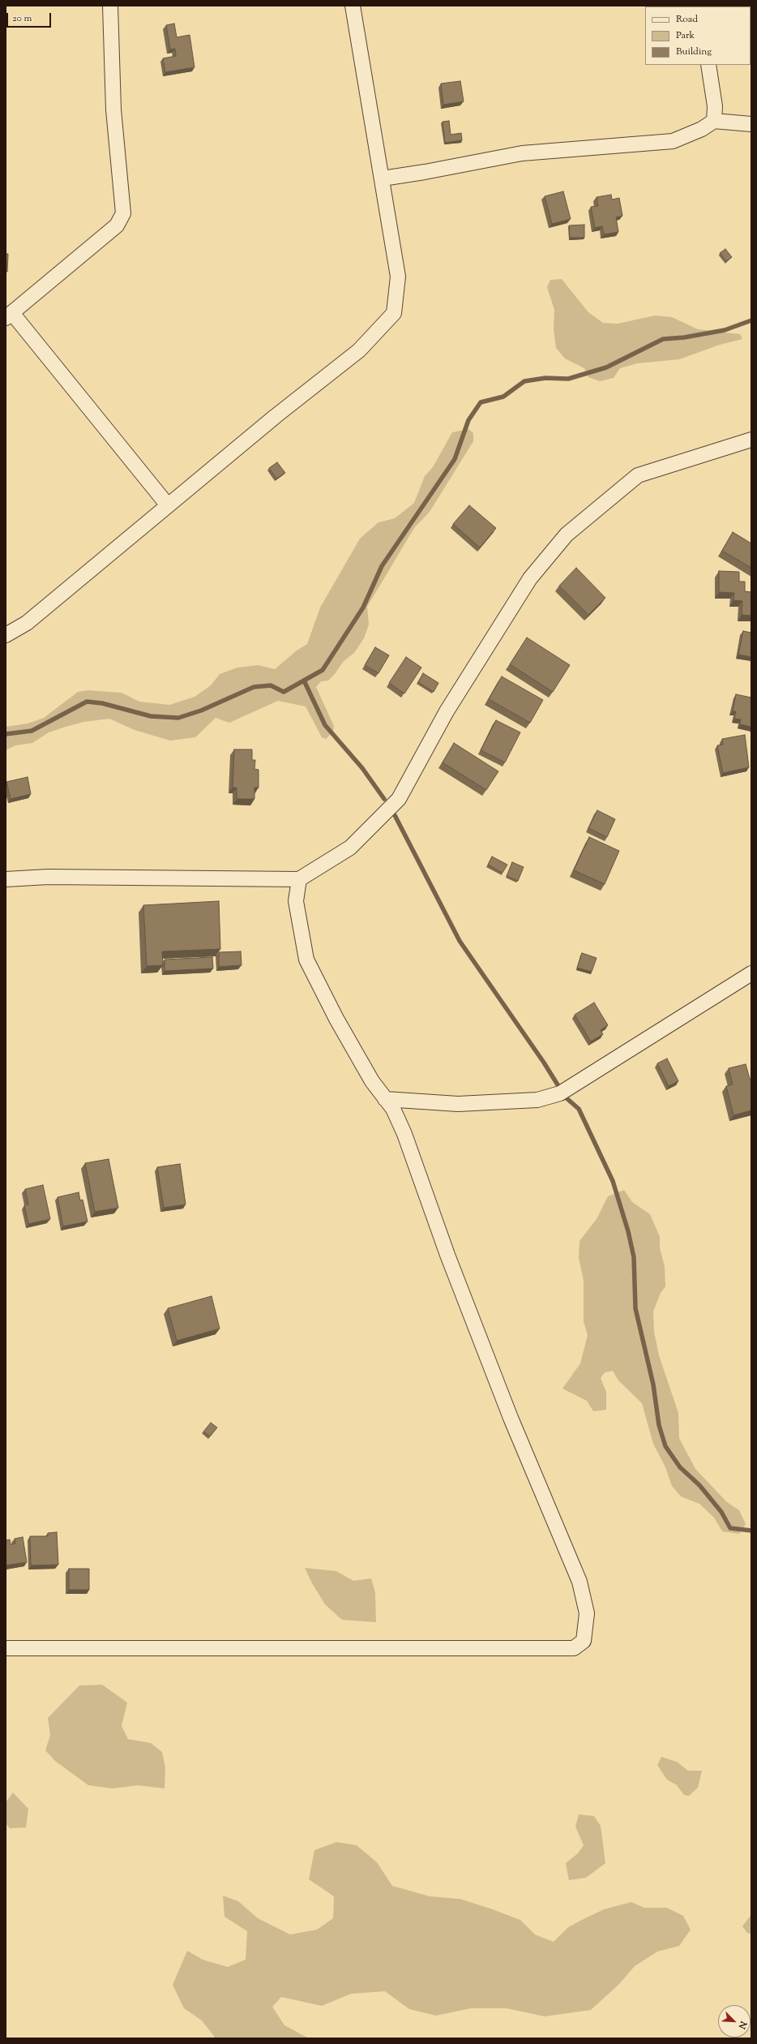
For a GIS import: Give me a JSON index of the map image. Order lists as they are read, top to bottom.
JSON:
{
  "legend": ["Road", "Park", "Building"],
  "scale_bar": "20 m",
  "north": "bottom right"
}
